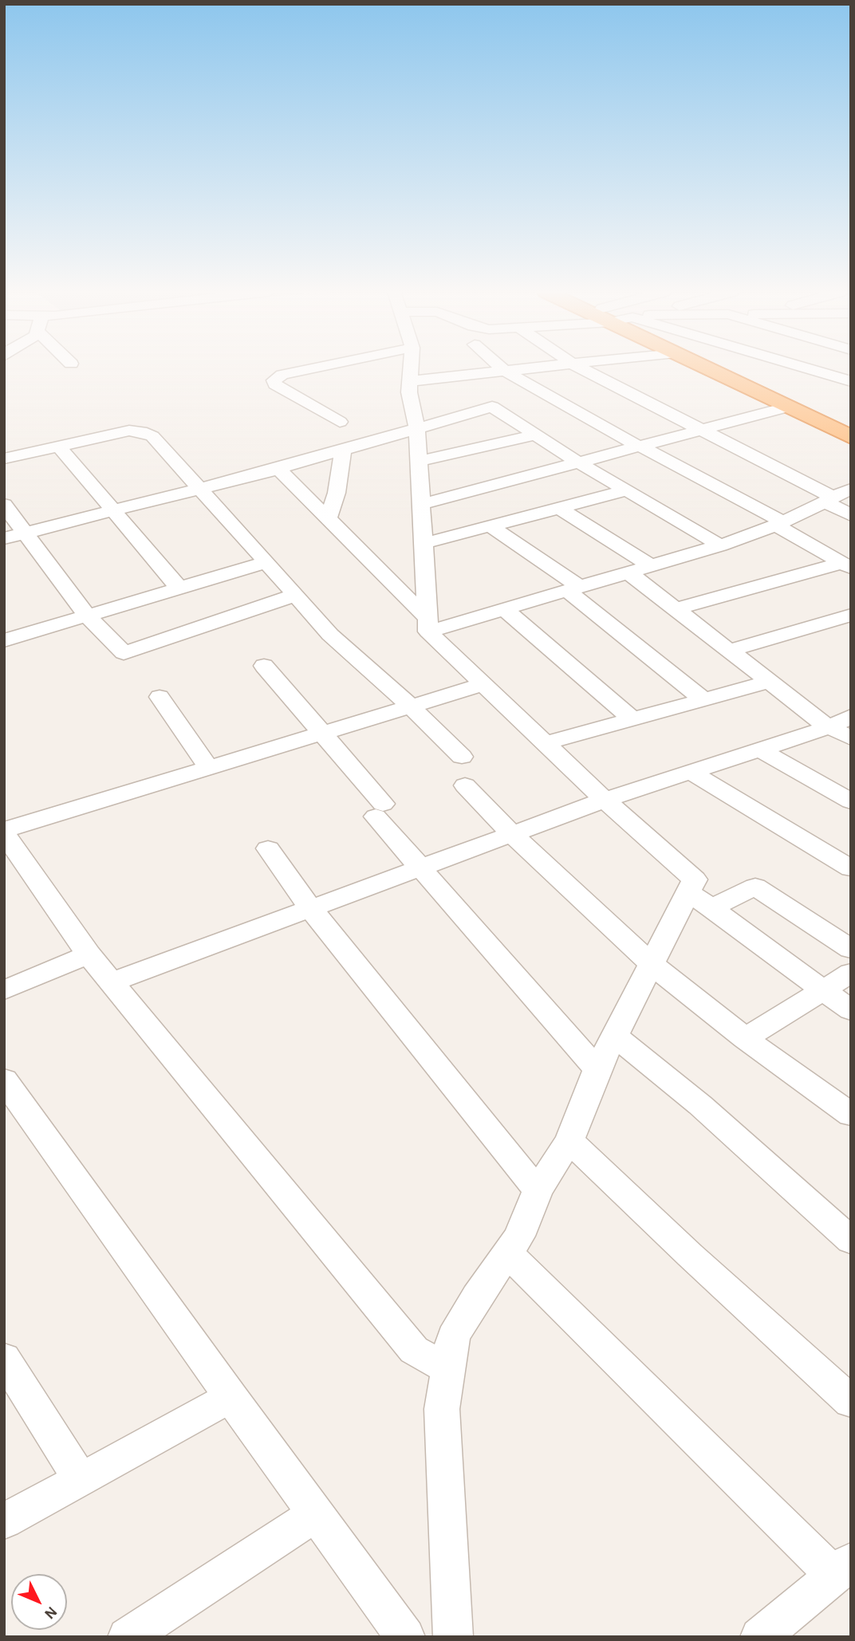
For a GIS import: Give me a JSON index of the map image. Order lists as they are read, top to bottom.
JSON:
{
  "north": "bottom right"
}
